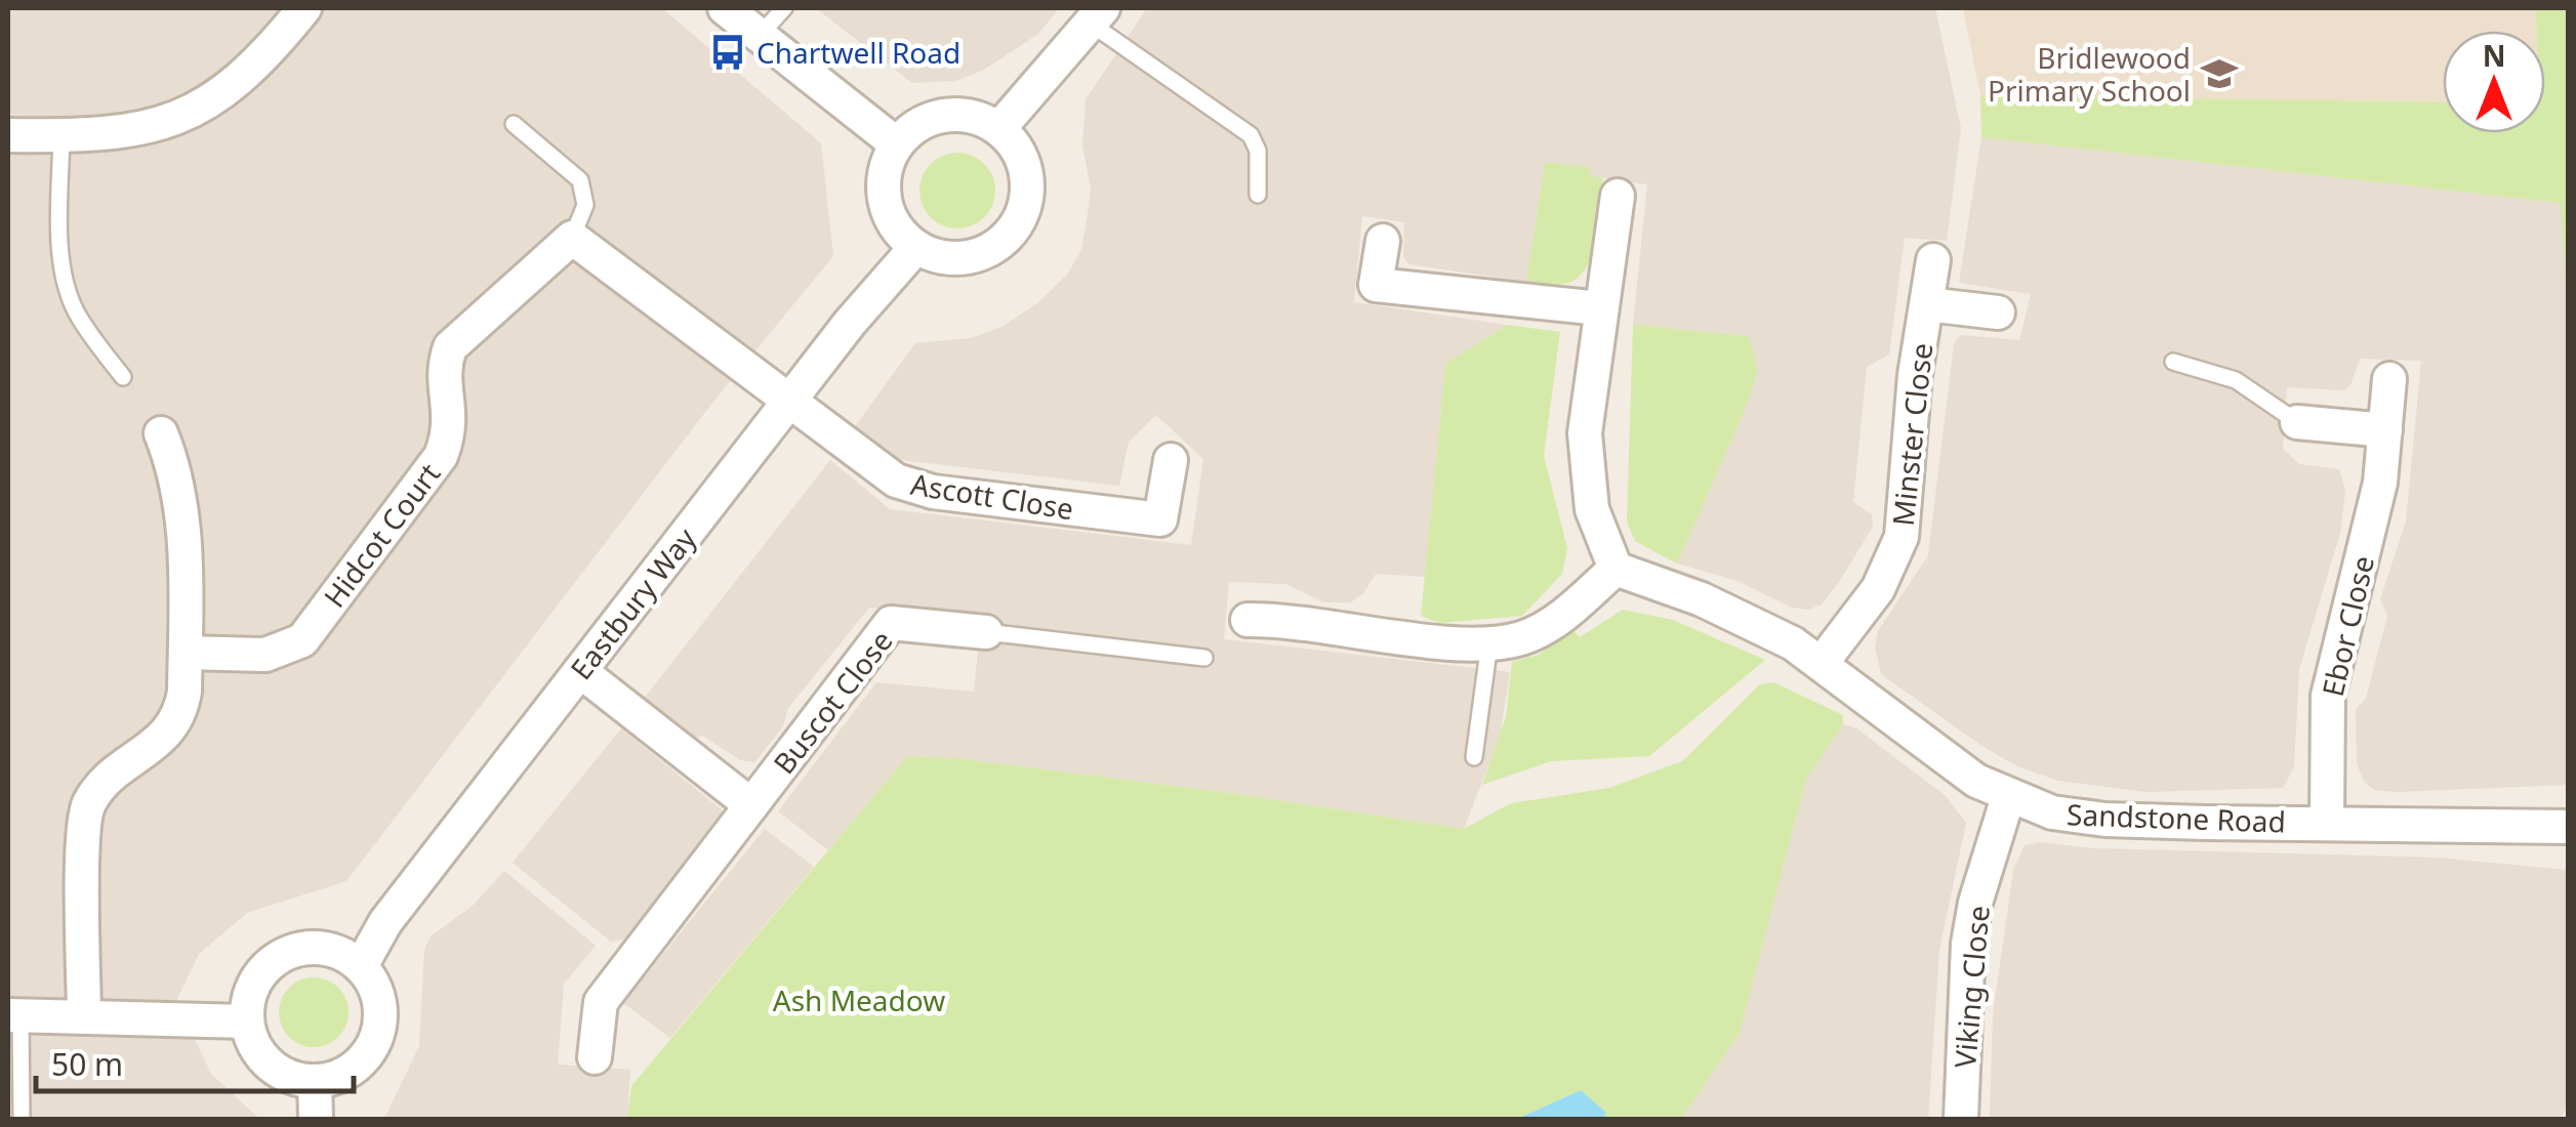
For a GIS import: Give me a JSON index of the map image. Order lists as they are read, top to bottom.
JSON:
{
  "streets": {
    "street": [
      "Minster Close",
      "Ascott Close",
      "Hidcot Court",
      "Eastbury Way",
      "Ebor Close",
      "Buscot Close",
      "Sandstone Road",
      "Viking Close"
    ]
  },
  "crossings": [
    ["Minster Close", "Sandstone Road"],
    ["Ascott Close", "Eastbury Way"],
    ["Ebor Close", "Sandstone Road"],
    ["Sandstone Road", "Viking Close"]
  ],
  "parks": ["Ash Meadow"],
  "places": {
    "bus stop": ["Chartwell Road"],
    "school or university": ["Bridlewood Primary School"]
  },
  "scale_bar": "50 m",
  "north": "top"
}
